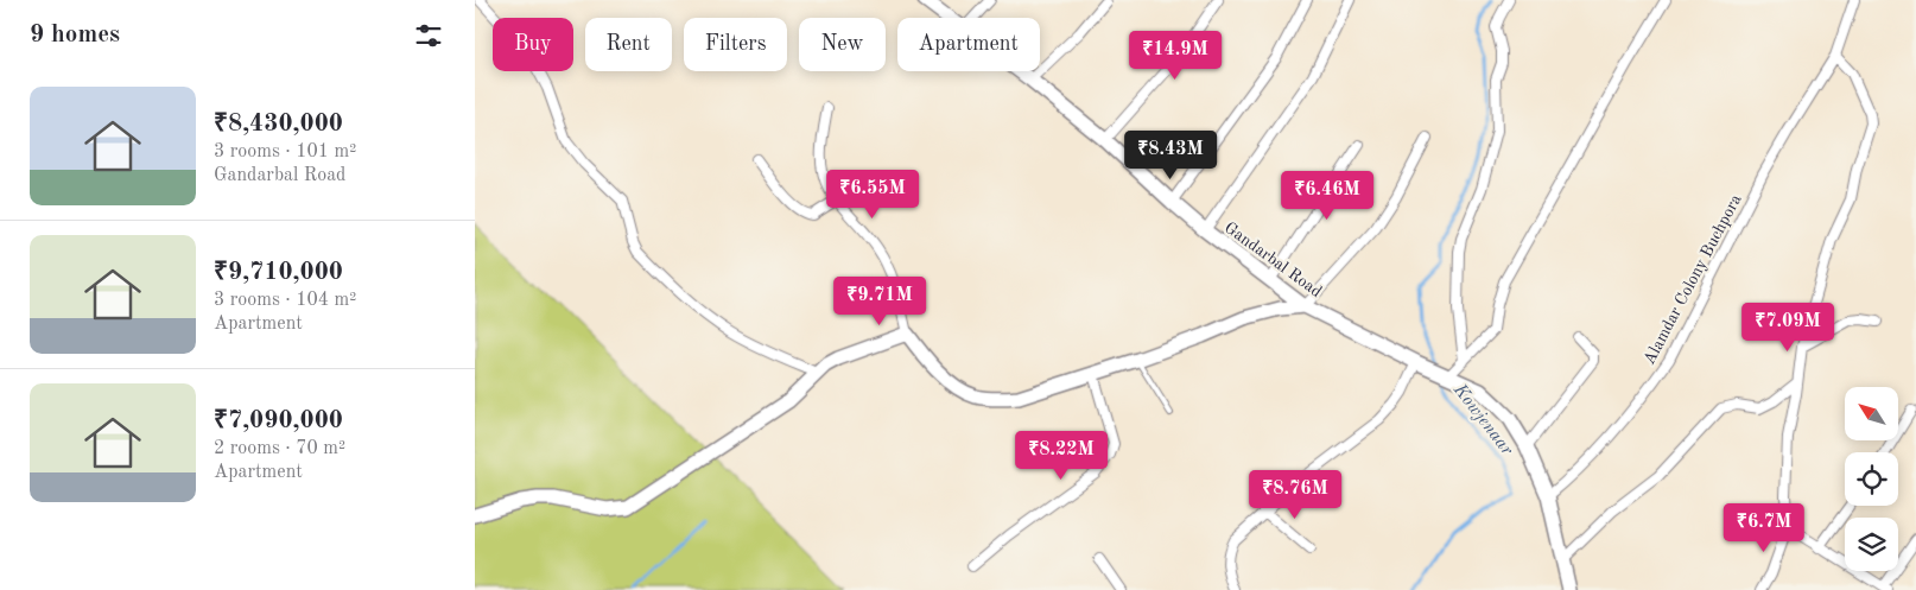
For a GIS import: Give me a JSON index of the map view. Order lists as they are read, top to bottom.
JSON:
{
  "streets": {
    "street": ["Gandarbal Road", "Alamdar Colony Buchpora"]
  },
  "crossings": [
    ["Gandarbal Road", "Alamdar Colony Buchpora"]
  ],
  "water": ["Kowjenaar"],
  "north": "top left",
  "page": {
    "heading": "9 homes",
    "chip": [
      "Buy",
      "Rent",
      "Filters",
      "New",
      "Apartment"
    ],
    "price": [
      "₹14.9M",
      "₹8.43M",
      "₹6.55M",
      "₹6.46M",
      "₹9.71M",
      "₹7.09M",
      "₹8.22M",
      "₹8.76M",
      "₹6.7M"
    ],
    "list": [
      {
        "name": "₹8,430,000",
        "note": "3 rooms · 101 m² · Gandarbal Road"
      },
      {
        "name": "₹9,710,000",
        "note": "3 rooms · 104 m² · Apartment"
      },
      {
        "name": "₹7,090,000",
        "note": "2 rooms · 70 m² · Apartment"
      }
    ]
  }
}
